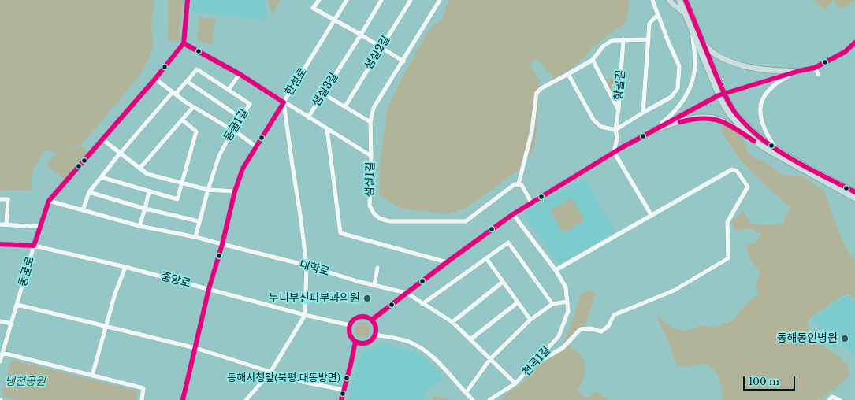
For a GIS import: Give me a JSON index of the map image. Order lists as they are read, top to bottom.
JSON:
{
  "streets": {
    "street": [
      "샘실2길",
      "한섬로",
      "항골길",
      "샘실3길",
      "동굴1길",
      "샘실1길",
      "대학로",
      "동굴로",
      "중앙로",
      "천곡1길"
    ]
  },
  "crossings": [
    ["한섬로", "대학로"],
    ["한섬로", "중앙로"],
    ["샘실3길", "샘실1길"],
    ["동굴1길", "대학로"],
    ["대학로", "동굴로"],
    ["동굴로", "중앙로"]
  ],
  "parks": ["냉천공원"],
  "places": ["누니부신피부과의원", "동해동인병원", "동해시청앞(북평.대동방면)"],
  "scale_bar": "100 m"
}
